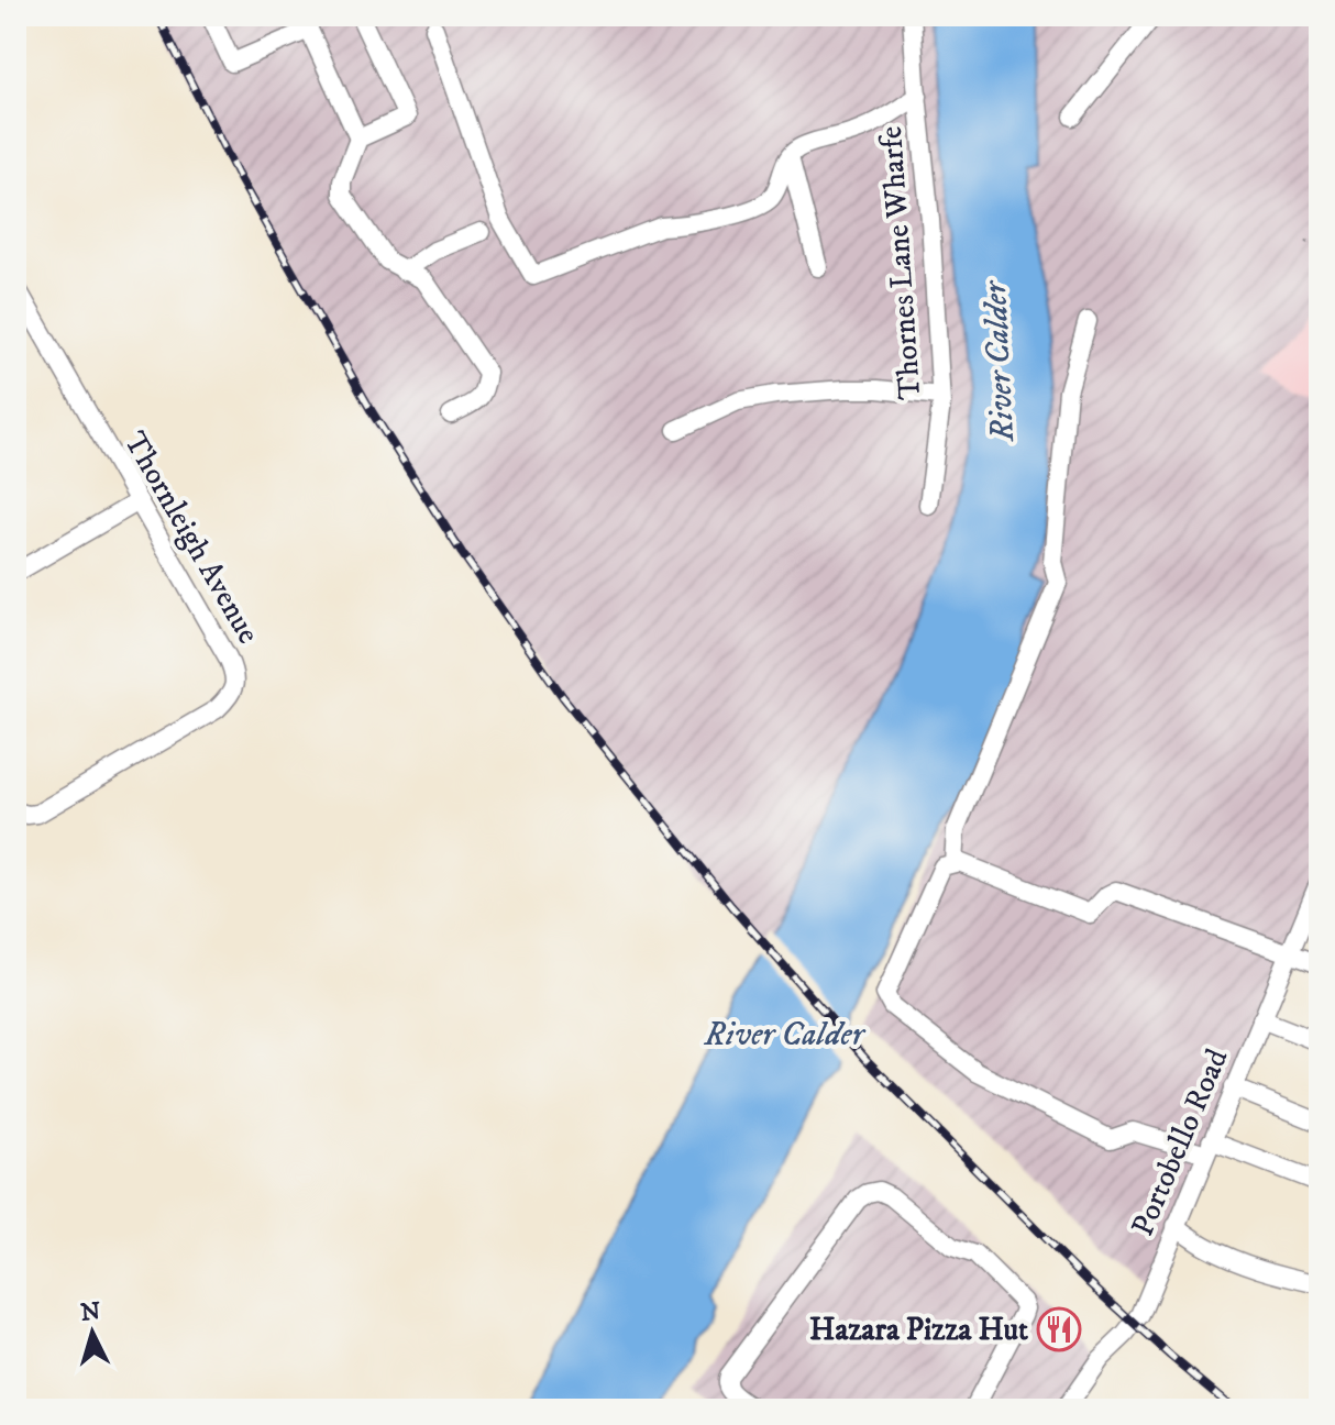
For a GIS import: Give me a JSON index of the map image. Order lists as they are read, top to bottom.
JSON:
{
  "streets": {
    "street": ["Thornes Lane Wharfe", "Thornleigh Avenue", "Portobello Road"]
  },
  "water": ["River Calder"],
  "places": {
    "restaurant": ["Hazara Pizza Hut"]
  },
  "north": "top"
}
